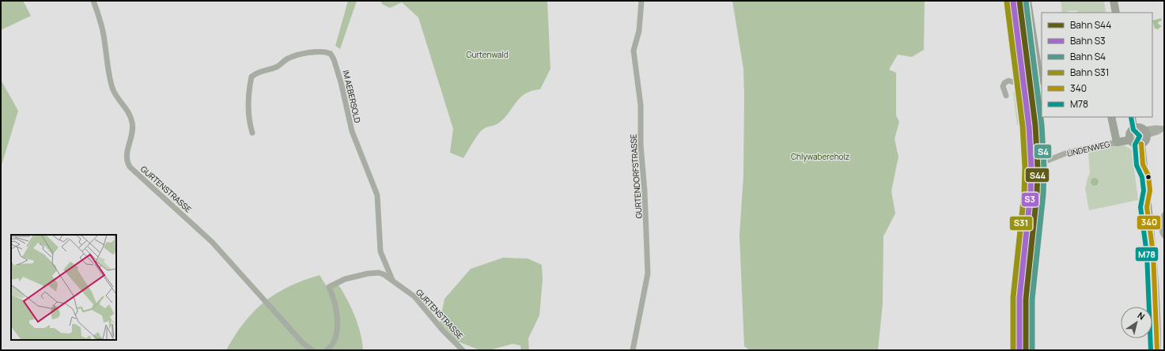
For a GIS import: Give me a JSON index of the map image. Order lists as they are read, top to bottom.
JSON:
{
  "streets": {
    "main road": ["LINDENWEG"],
    "street": ["IM AEBERSOLD", "GURTENDORFSTRASSE", "GURTENSTRASSE"]
  },
  "crossings": [
    ["IM AEBERSOLD", "GURTENSTRASSE"]
  ],
  "parks": ["Gurtenwald", "Chlywabereholz"],
  "lines": [
    "rail line S44",
    "rail line S4",
    "rail line S3",
    "rail line S31",
    "transit line M78",
    "transit line 340"
  ],
  "legend": [
    "Bahn S44",
    "Bahn S3",
    "Bahn S4",
    "Bahn S31",
    "340",
    "M78"
  ],
  "north": "top right"
}
